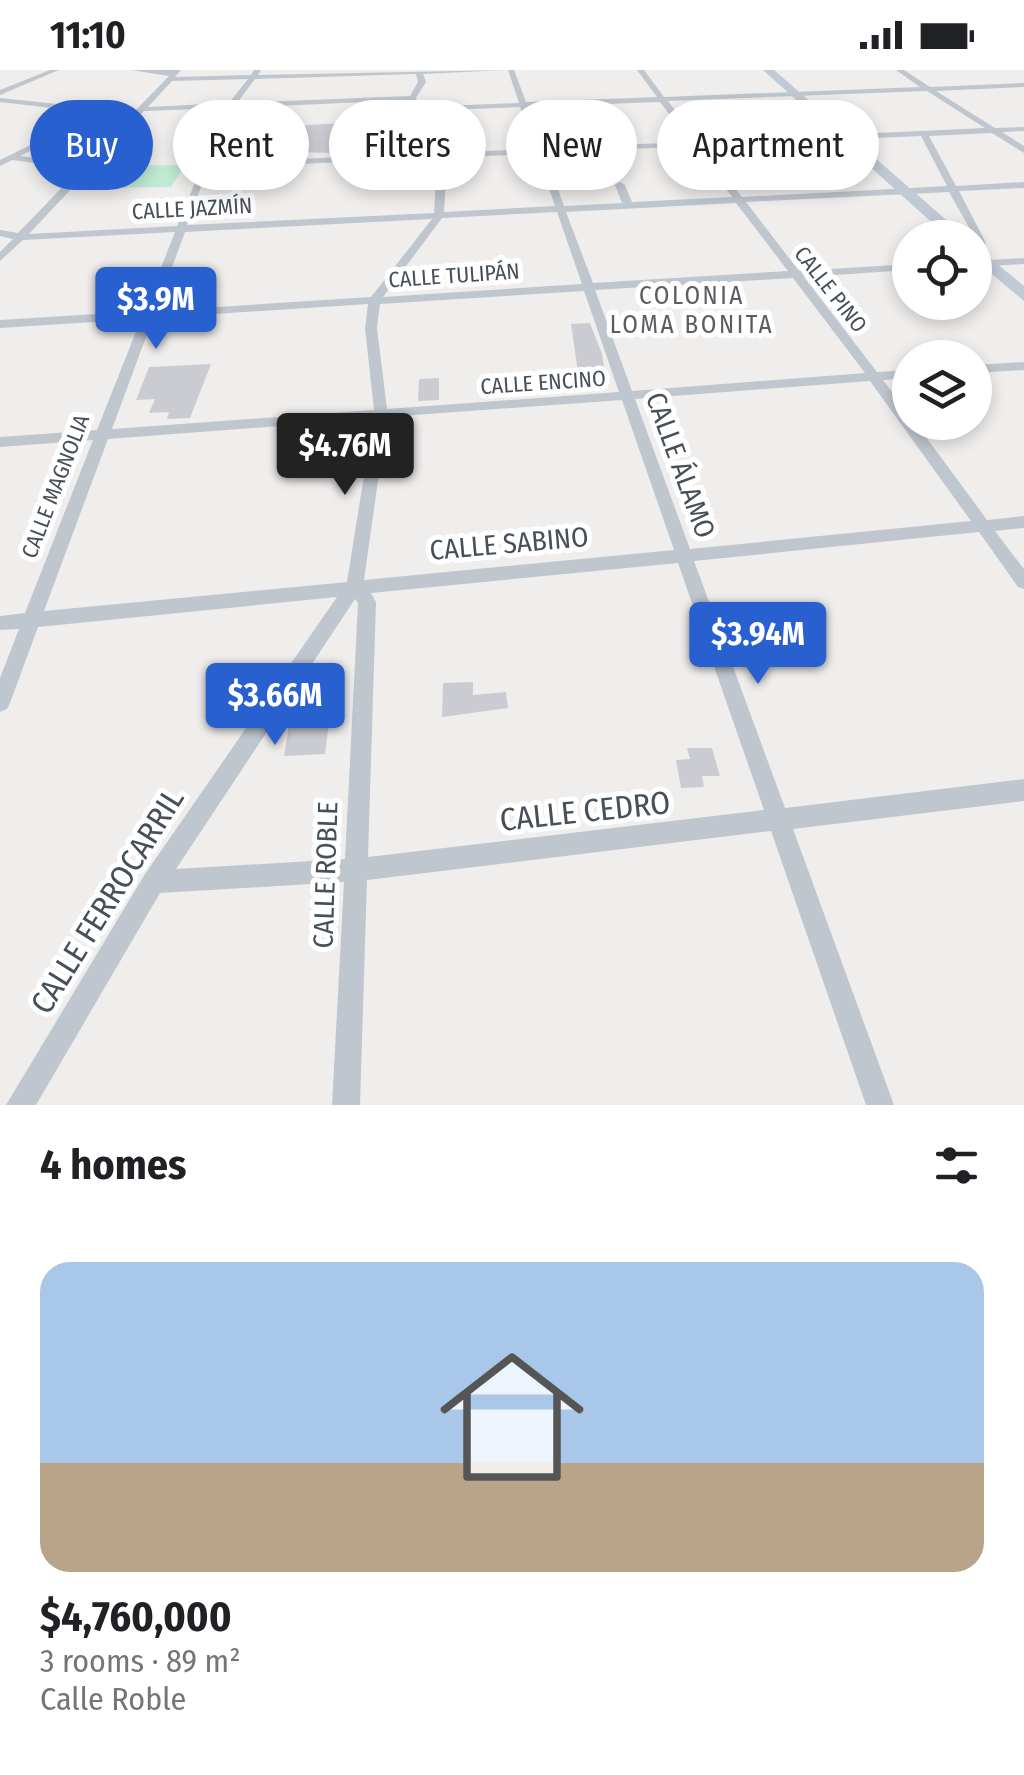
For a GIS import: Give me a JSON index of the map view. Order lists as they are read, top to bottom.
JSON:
{
  "streets": {
    "street": [
      "CALLE JAZMÍN",
      "CALLE TULIPÁN",
      "CALLE PINO",
      "CALLE ENCINO",
      "CALLE ÁLAMO",
      "CALLE MAGNOLIA",
      "CALLE SABINO",
      "CALLE CEDRO",
      "CALLE ROBLE",
      "CALLE FERROCARRIL"
    ]
  },
  "crossings": [
    ["CALLE JAZMÍN", "CALLE PINO"],
    ["CALLE JAZMÍN", "CALLE ÁLAMO"],
    ["CALLE JAZMÍN", "CALLE MAGNOLIA"],
    ["CALLE TULIPÁN", "CALLE PINO"],
    ["CALLE TULIPÁN", "CALLE ÁLAMO"],
    ["CALLE TULIPÁN", "CALLE MAGNOLIA"],
    ["CALLE TULIPÁN", "CALLE ROBLE"],
    ["CALLE PINO", "CALLE ENCINO"],
    ["CALLE PINO", "CALLE SABINO"],
    ["CALLE ENCINO", "CALLE ÁLAMO"],
    ["CALLE ENCINO", "CALLE MAGNOLIA"],
    ["CALLE ENCINO", "CALLE ROBLE"],
    ["CALLE ÁLAMO", "CALLE SABINO"],
    ["CALLE ÁLAMO", "CALLE CEDRO"],
    ["CALLE MAGNOLIA", "CALLE SABINO"],
    ["CALLE SABINO", "CALLE ROBLE"],
    ["CALLE SABINO", "CALLE FERROCARRIL"],
    ["CALLE CEDRO", "CALLE ROBLE"],
    ["CALLE CEDRO", "CALLE FERROCARRIL"],
    ["CALLE ROBLE", "CALLE FERROCARRIL"]
  ],
  "districts": ["COLONIA LOMA BONITA"],
  "page": {
    "status": "11:10",
    "chip": [
      "Buy",
      "Rent",
      "Filters",
      "New",
      "Apartment"
    ],
    "price": [
      "$3.9M",
      "$4.76M",
      "$3.94M",
      "$3.66M"
    ],
    "heading": "4 homes",
    "list": [
      {
        "name": "$4,760,000",
        "note": "3 rooms · 89 m² · Calle Roble"
      }
    ]
  }
}
